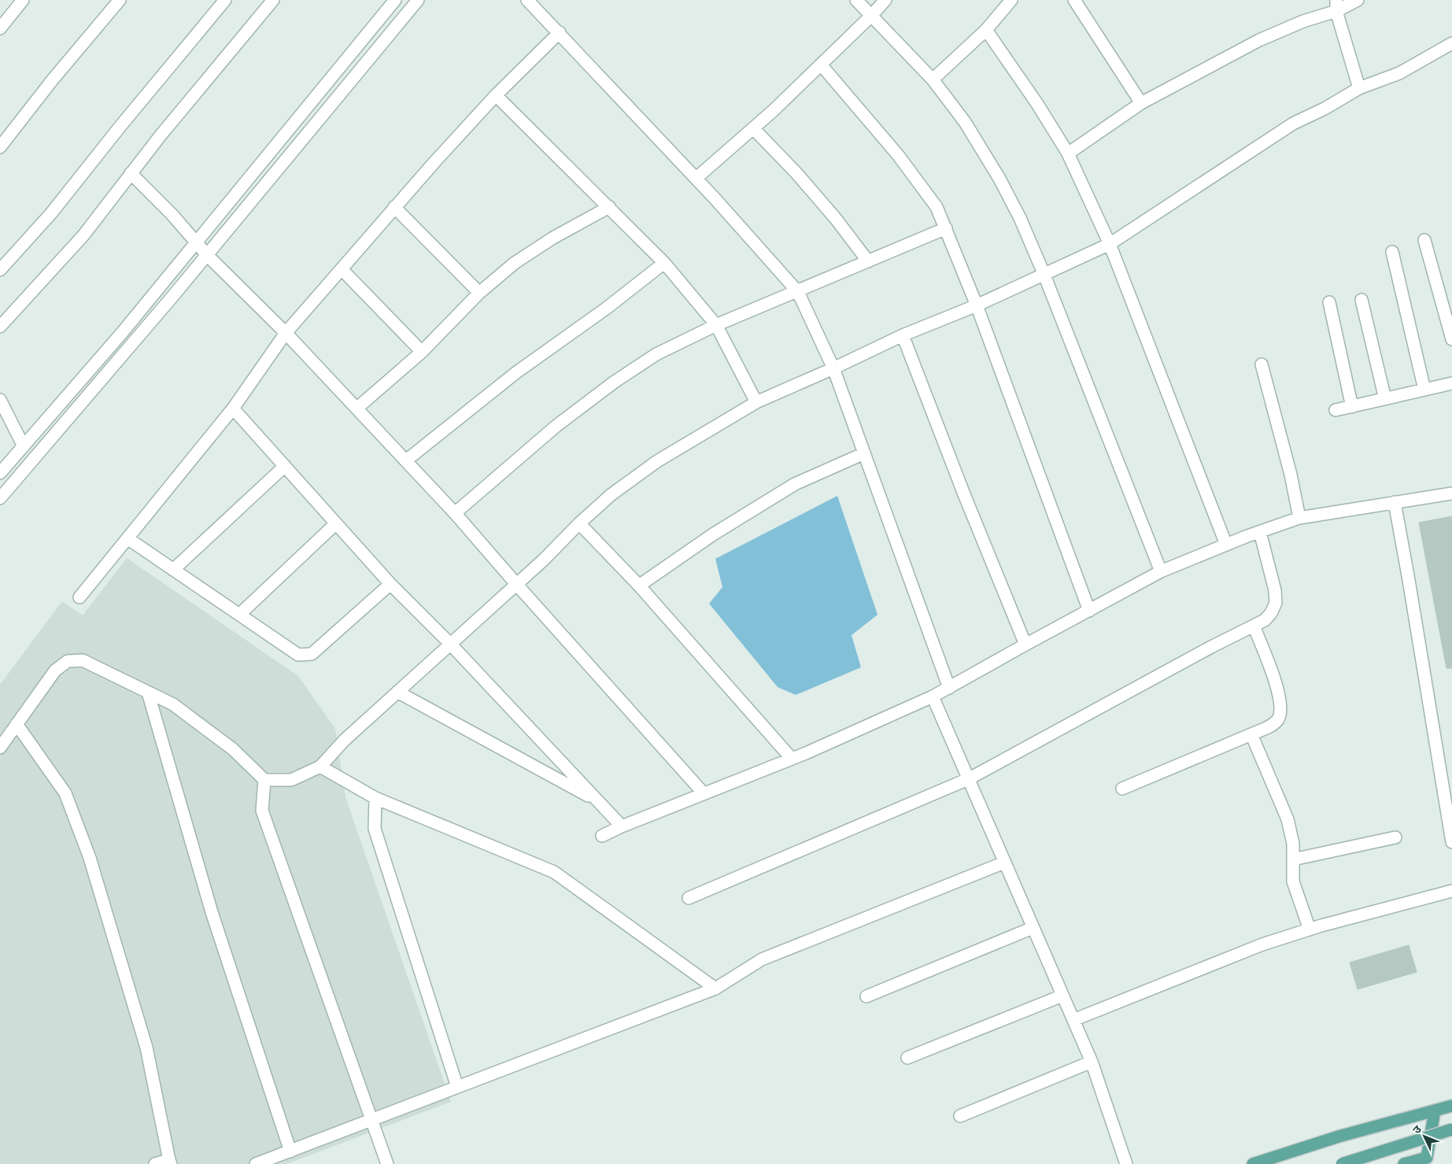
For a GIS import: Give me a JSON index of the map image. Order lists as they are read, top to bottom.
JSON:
{
  "north": "top left"
}
